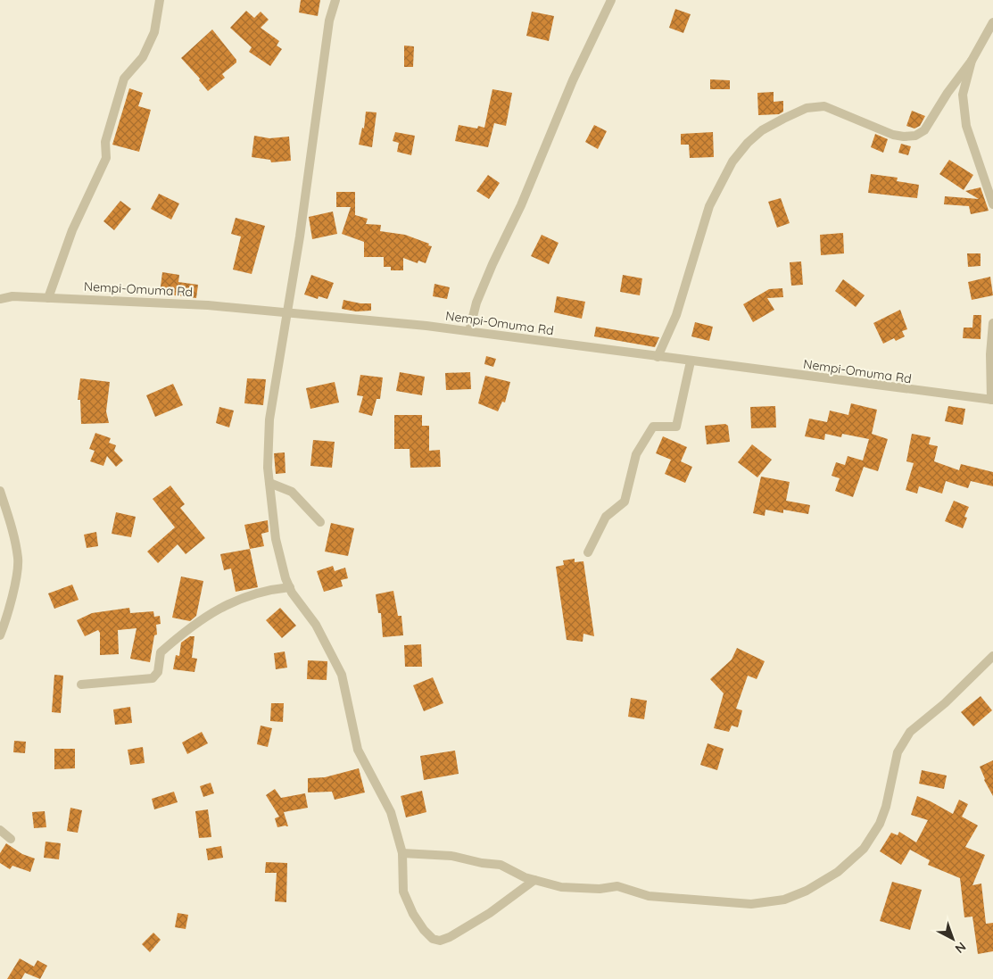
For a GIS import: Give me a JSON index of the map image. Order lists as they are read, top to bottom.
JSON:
{
  "streets": {
    "street": ["Nempi-Omuma Rd"]
  },
  "north": "bottom right"
}
